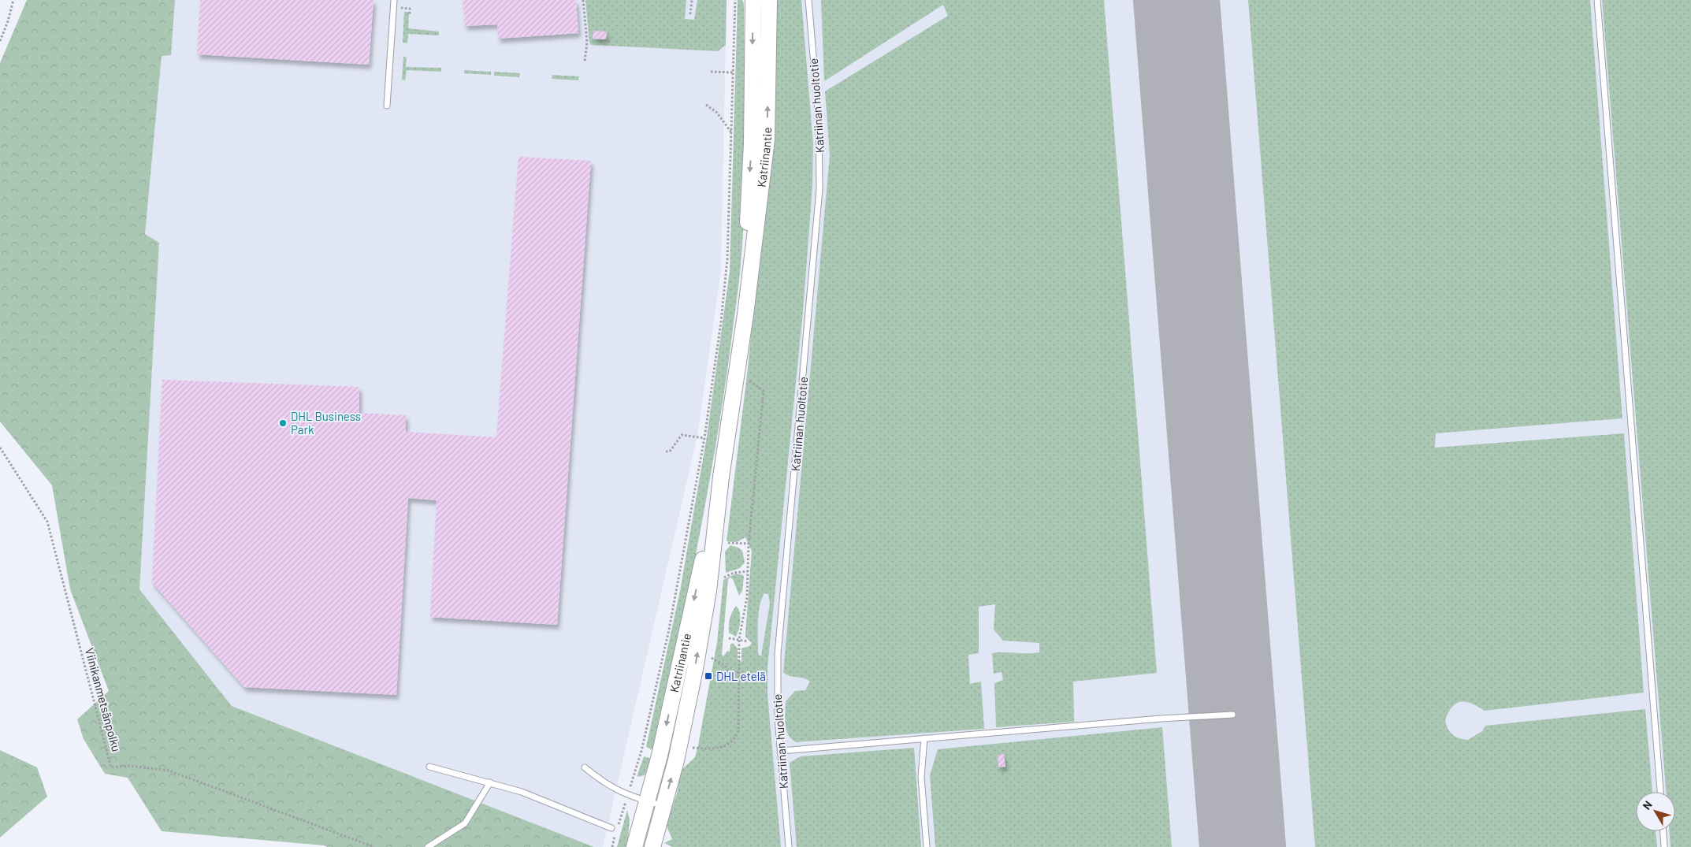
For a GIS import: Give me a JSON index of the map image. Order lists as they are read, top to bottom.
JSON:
{
  "streets": {
    "main road": ["Katriinantie"],
    "lane": ["Katriinan huoltotie"],
    "path": ["Viinikanmetsänpolku"]
  },
  "places": {
    "other": ["DHL Business Park"],
    "transit": ["DHL etelä"]
  },
  "north": "top left"
}
